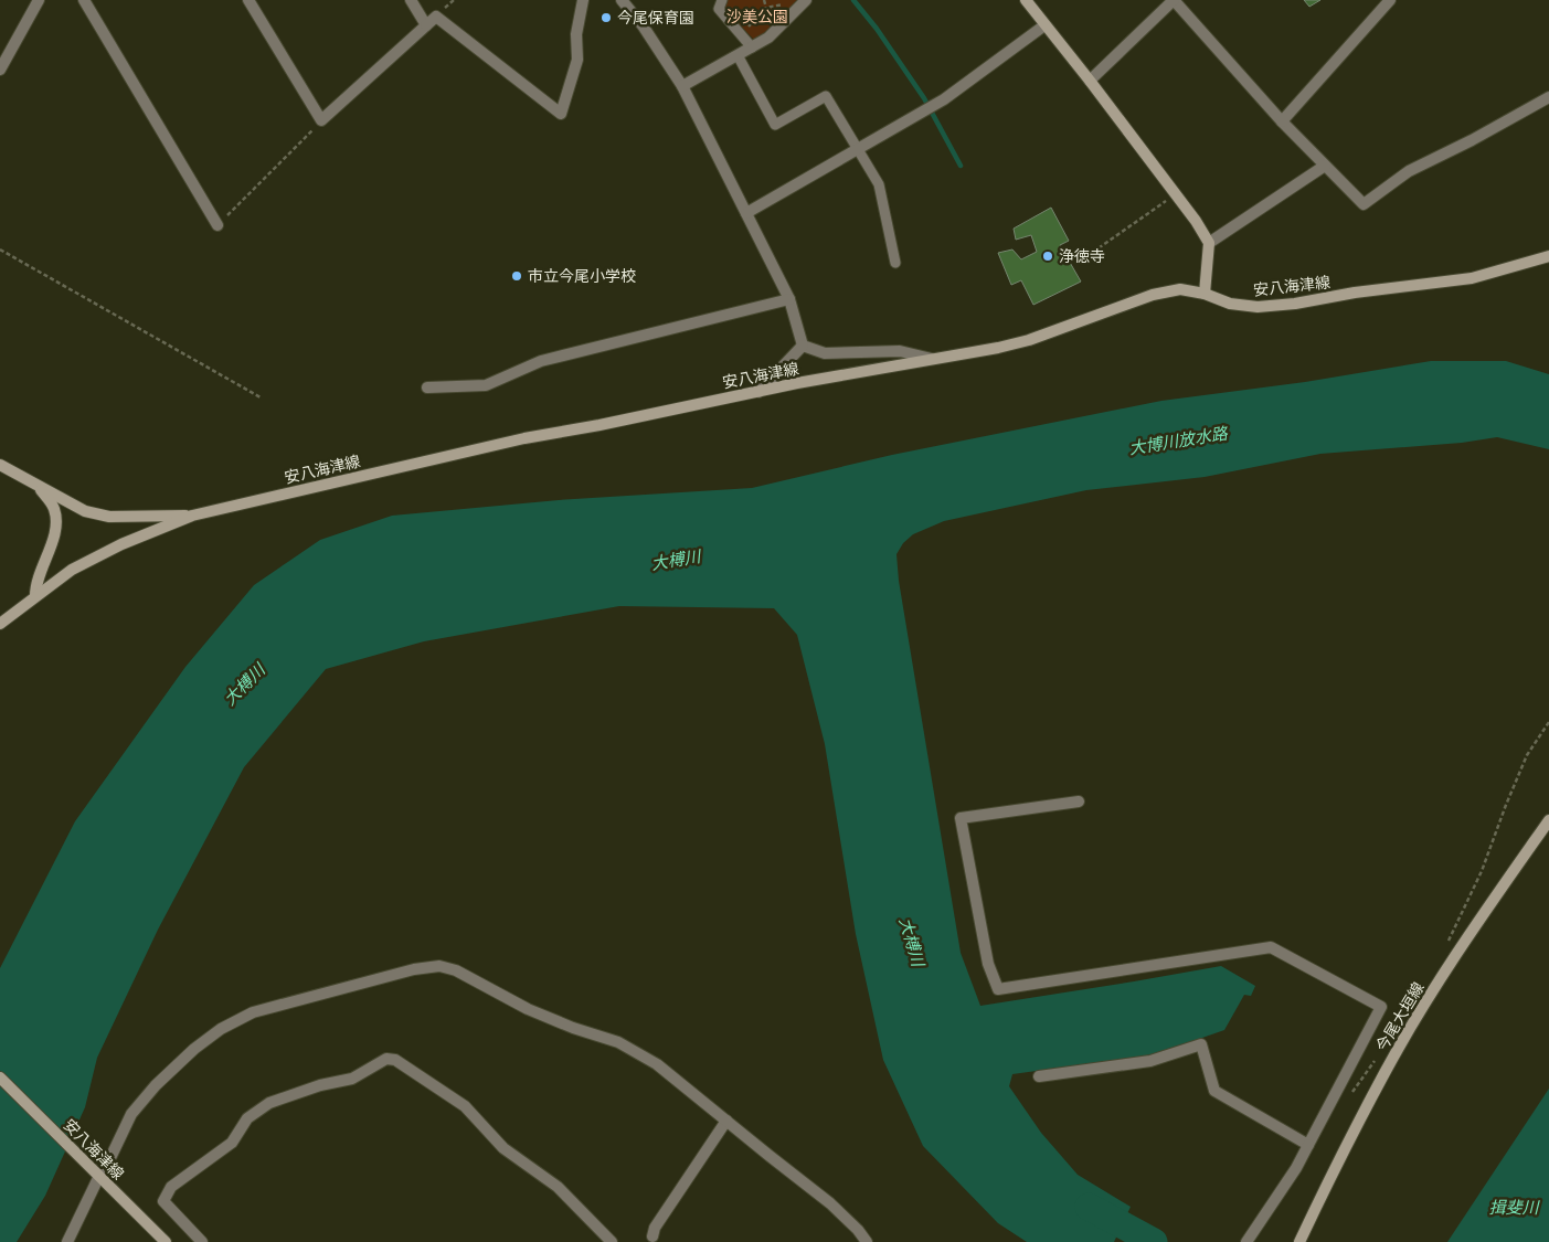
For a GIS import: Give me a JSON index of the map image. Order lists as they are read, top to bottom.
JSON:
{
  "streets": {
    "main road": ["安八海津線", "今尾大垣線"]
  },
  "water": ["大博川放水路", "大榑川", "揖斐川"],
  "parks": ["沙美公園"],
  "places": ["今尾保育園", "浄徳寺", "市立今尾小学校"]
}
